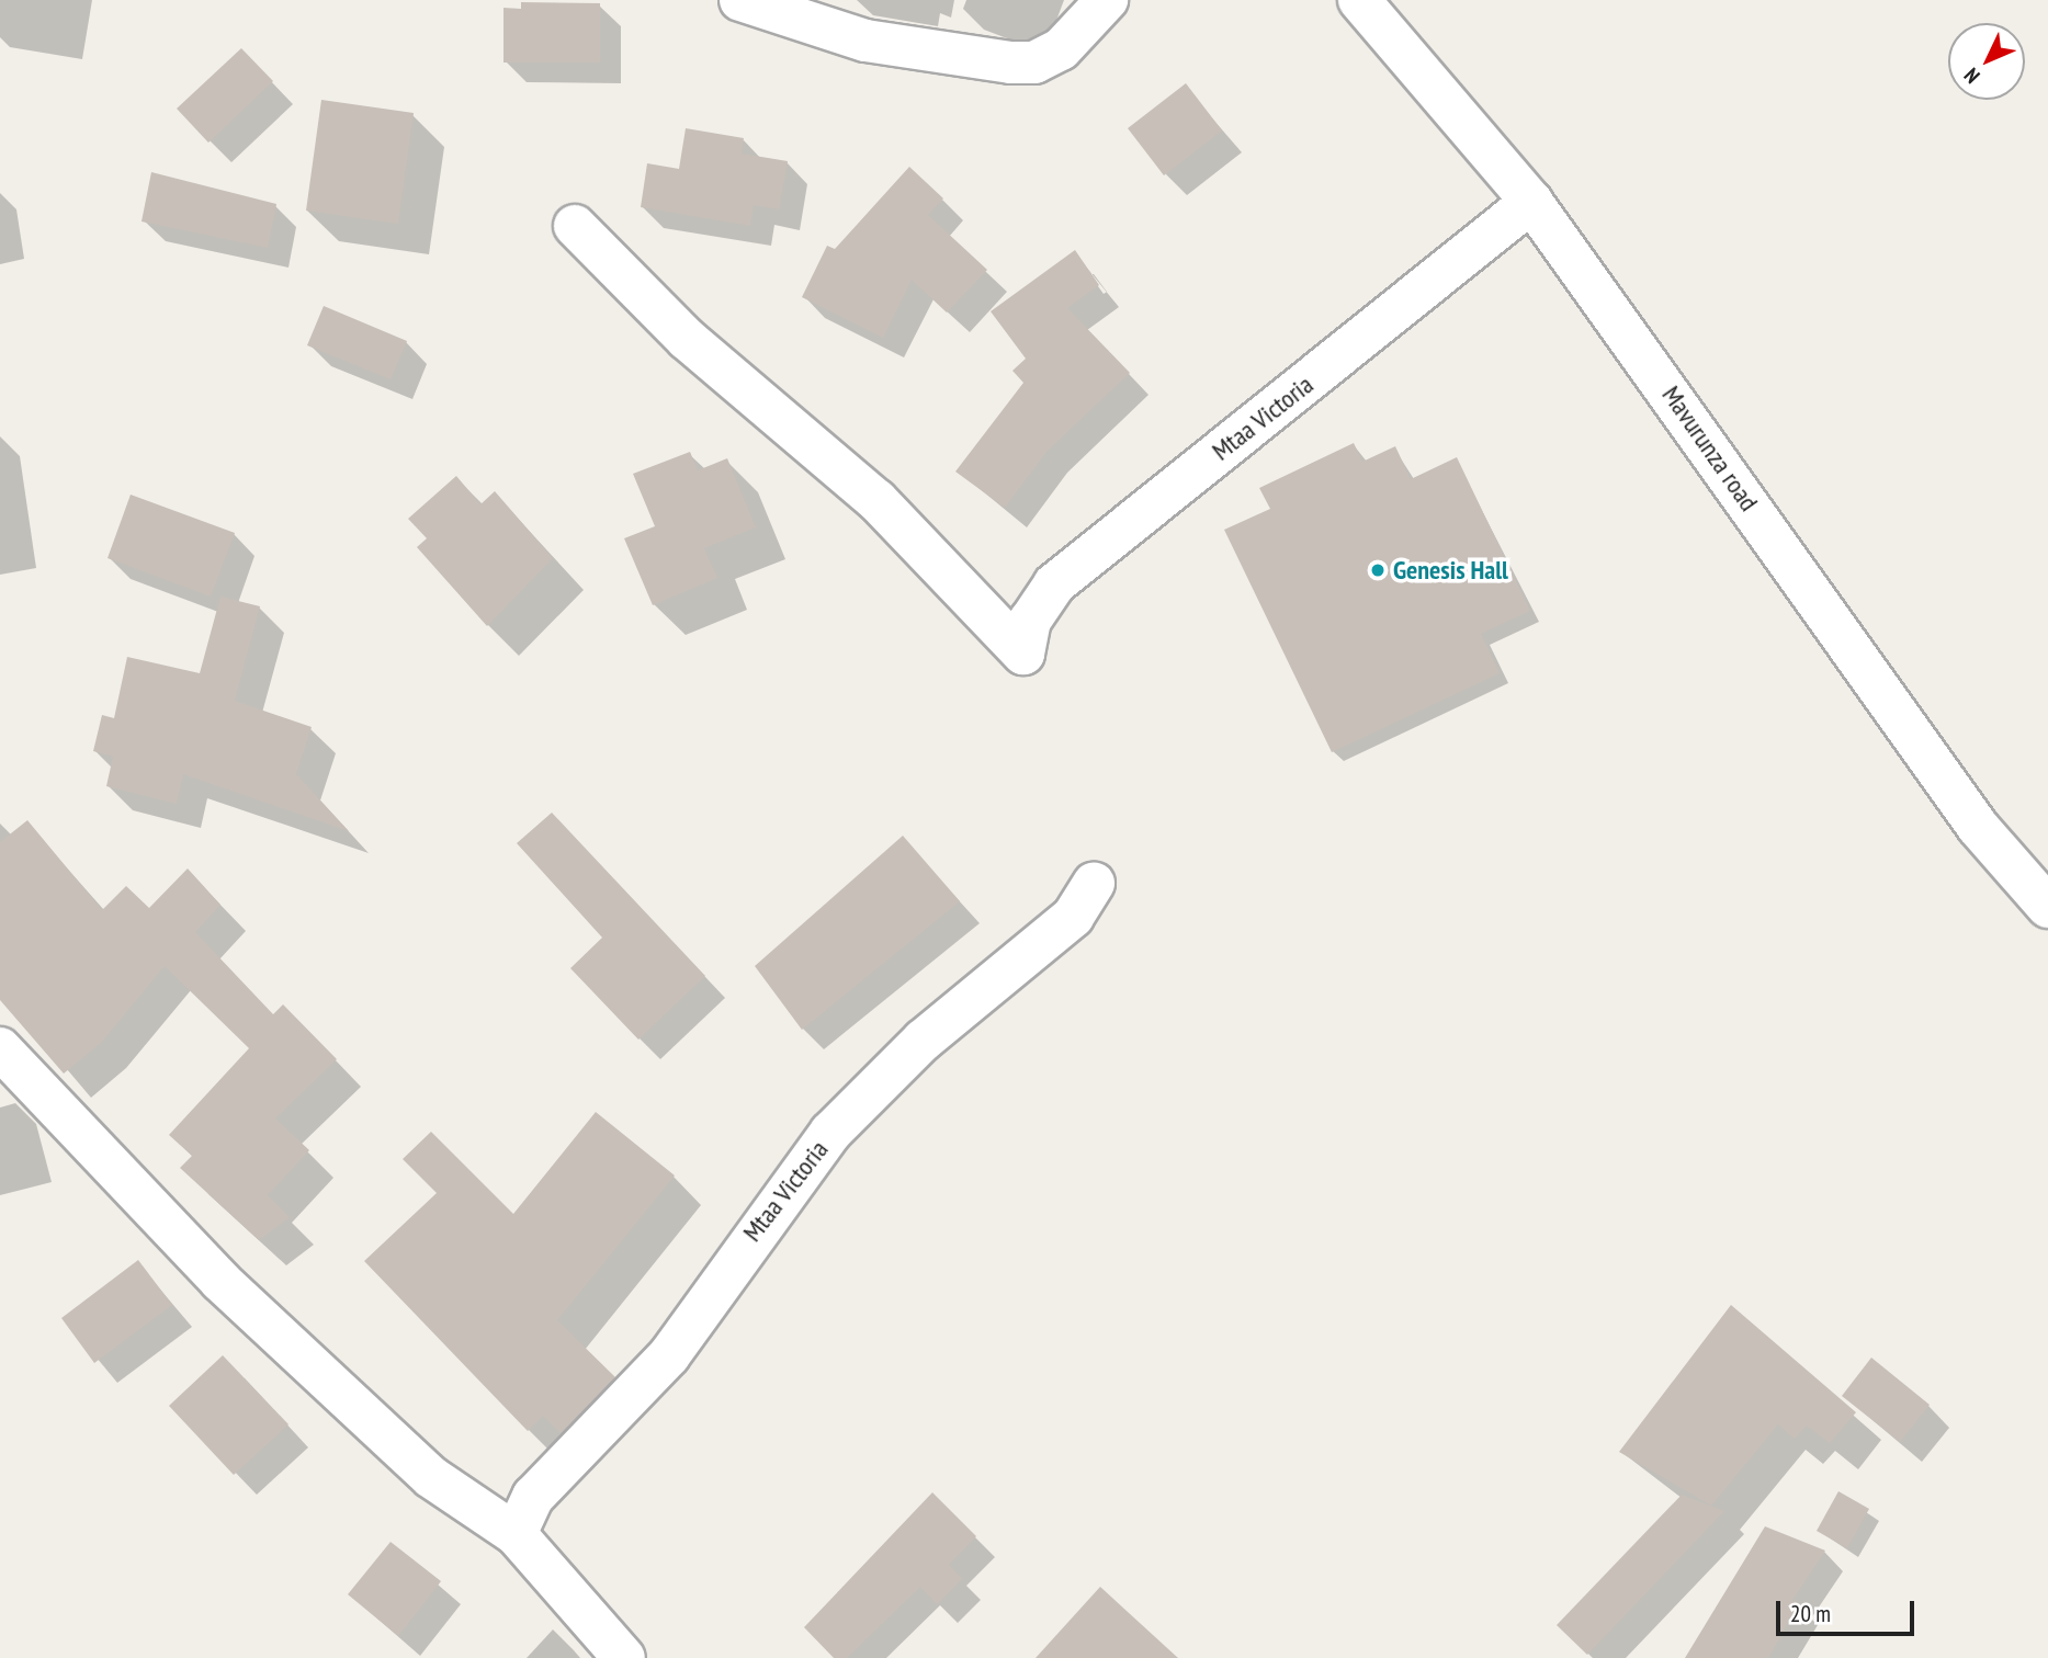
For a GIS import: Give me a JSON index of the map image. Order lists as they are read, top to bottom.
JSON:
{
  "streets": {
    "street": ["Mtaa Victoria", "Mavurunza road"]
  },
  "crossings": [
    ["Mtaa Victoria", "Mavurunza road"]
  ],
  "places": ["Genesis Hall"],
  "scale_bar": "20 m",
  "north": "bottom left"
}
